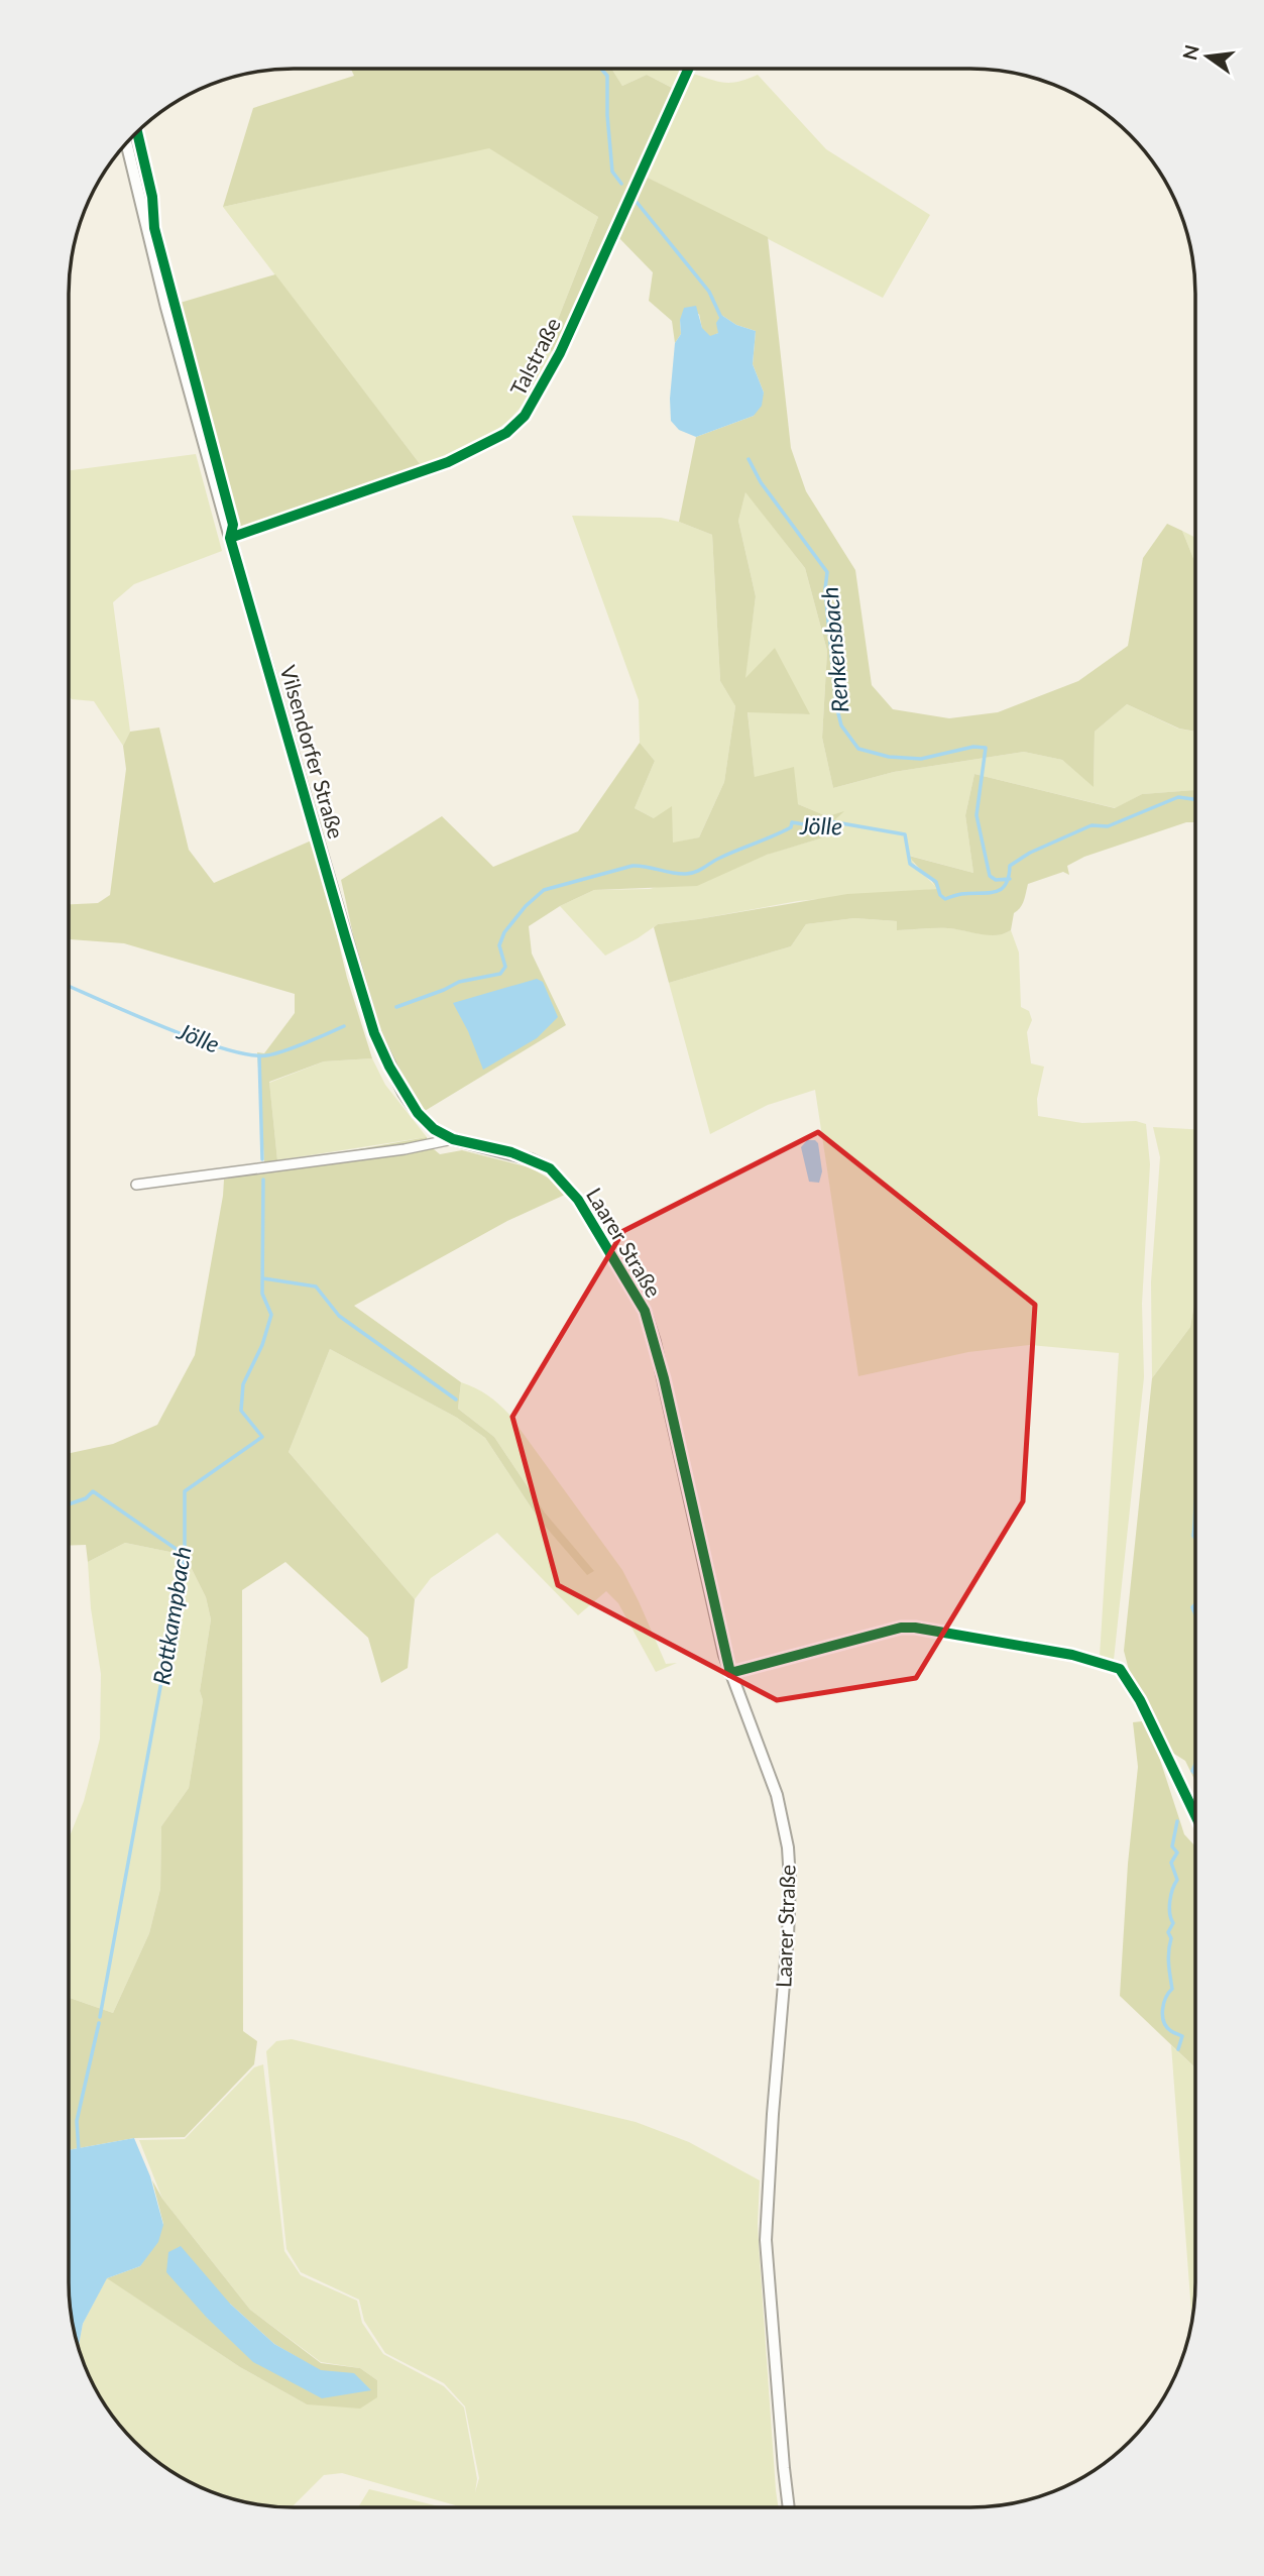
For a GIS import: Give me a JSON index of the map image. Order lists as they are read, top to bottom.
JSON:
{
  "streets": {
    "street": ["Talstraße", "Vilsendorfer Straße", "Laarer Straße"]
  },
  "crossings": [
    ["Talstraße", "Vilsendorfer Straße"],
    ["Vilsendorfer Straße", "Laarer Straße"]
  ],
  "water": ["Renkensbach", "Jölle", "Rottkampbach"],
  "north": "left"
}
